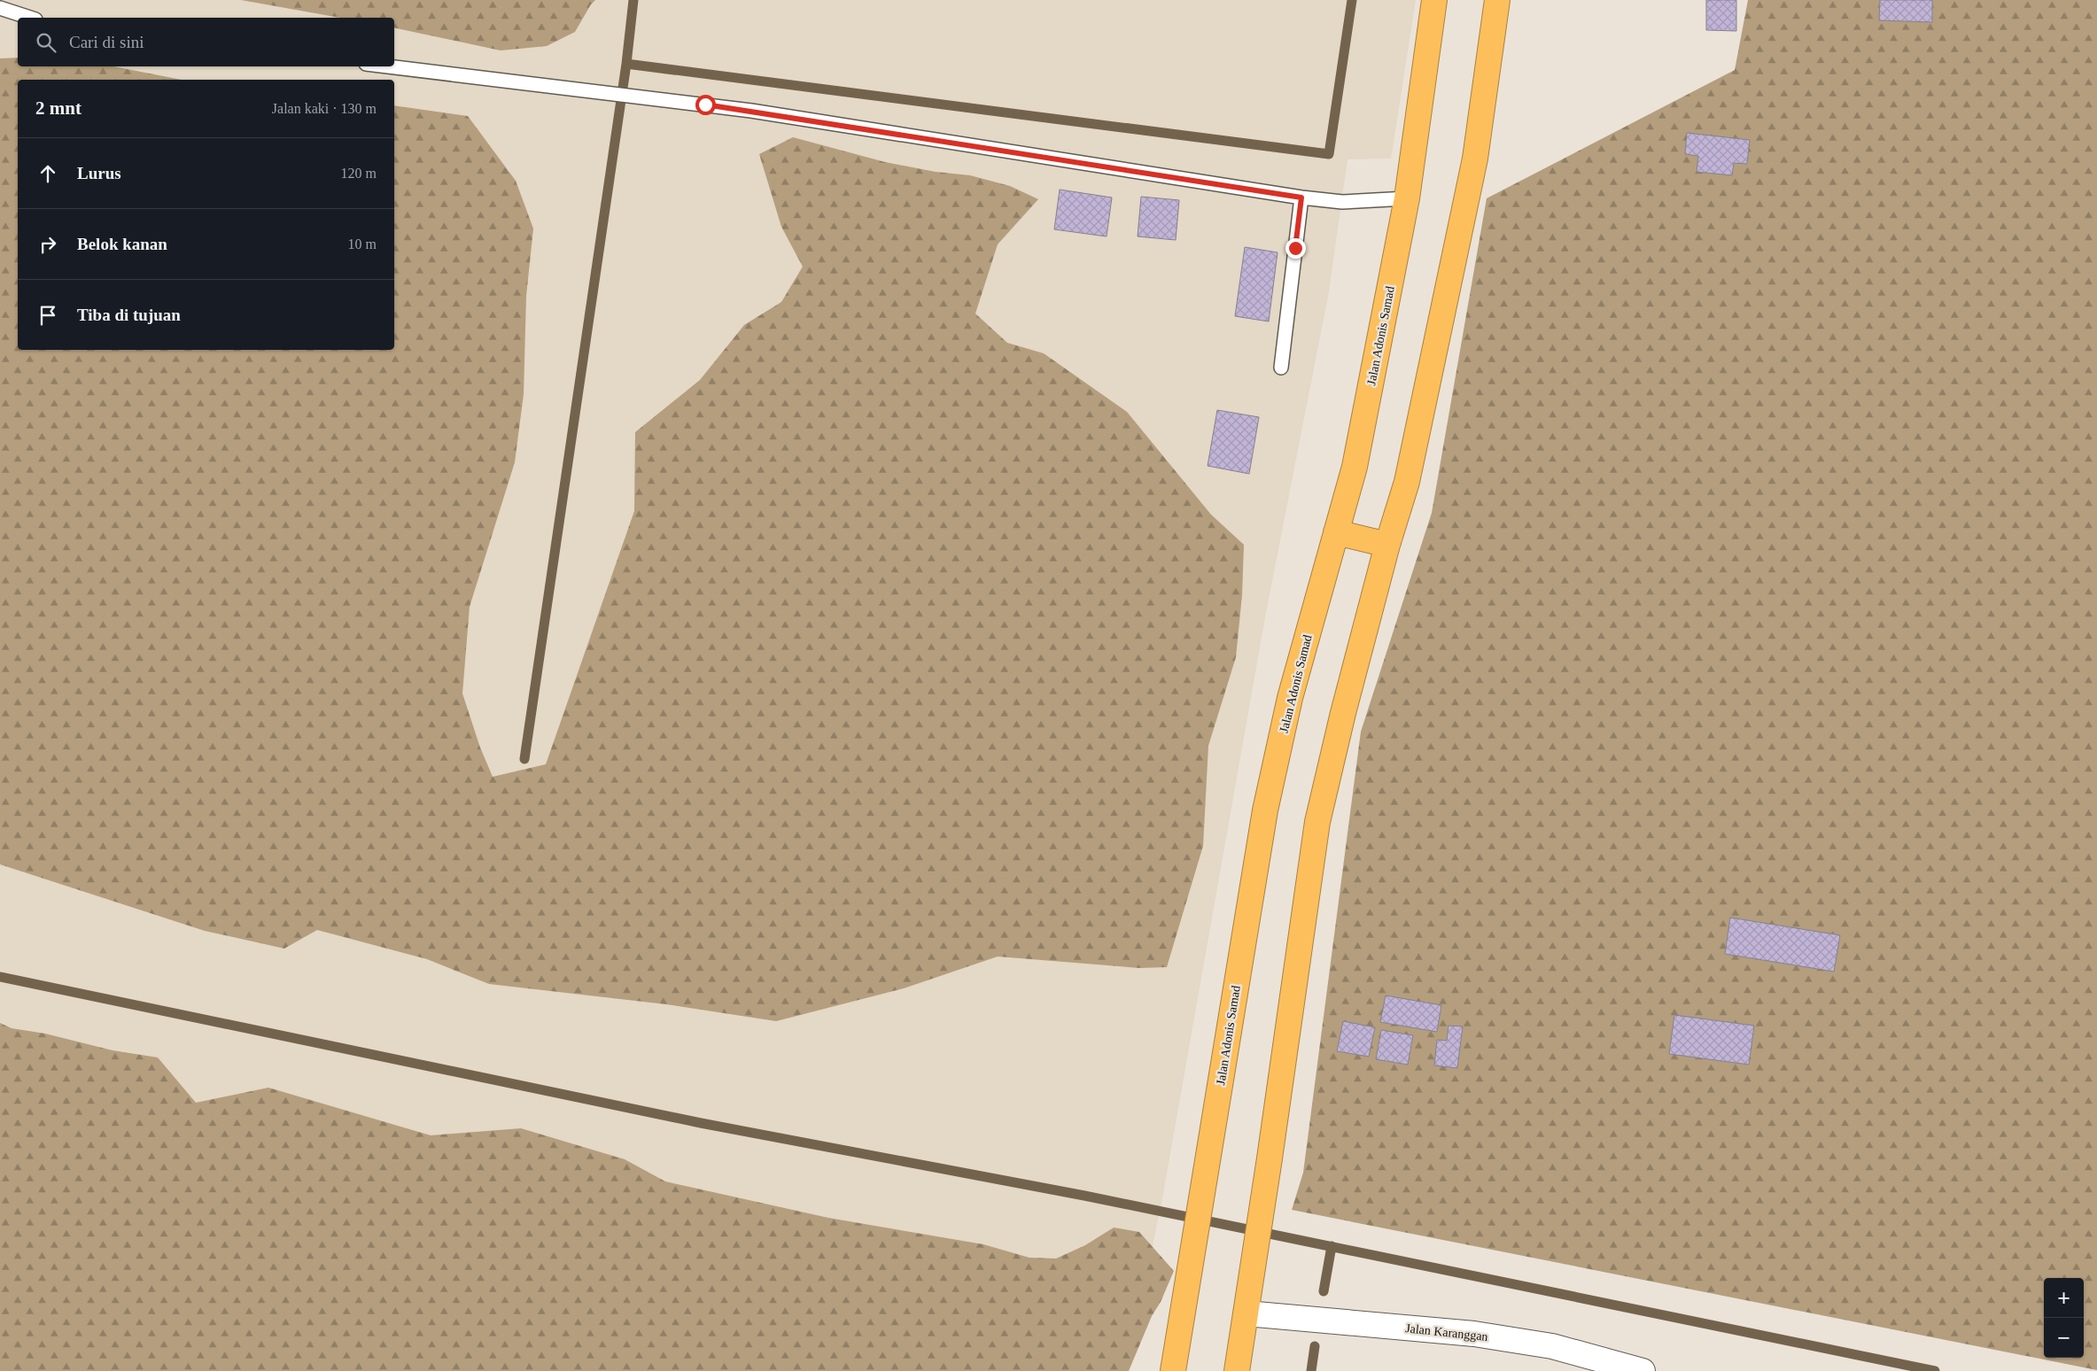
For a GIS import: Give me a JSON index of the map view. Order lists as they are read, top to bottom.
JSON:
{
  "streets": {
    "highway": ["Jalan Adonis Samad"],
    "street": ["Jalan Karanggan"]
  },
  "page": {
    "search": "Cari di sini",
    "heading": ["2 mnt", "Jalan kaki · 130 m"],
    "list": [
      ["Lurus", "120 m"],
      ["Belok kanan", "10 m"],
      "Tiba di tujuan"
    ],
    "map_buttons": ["+", "−"]
  }
}
